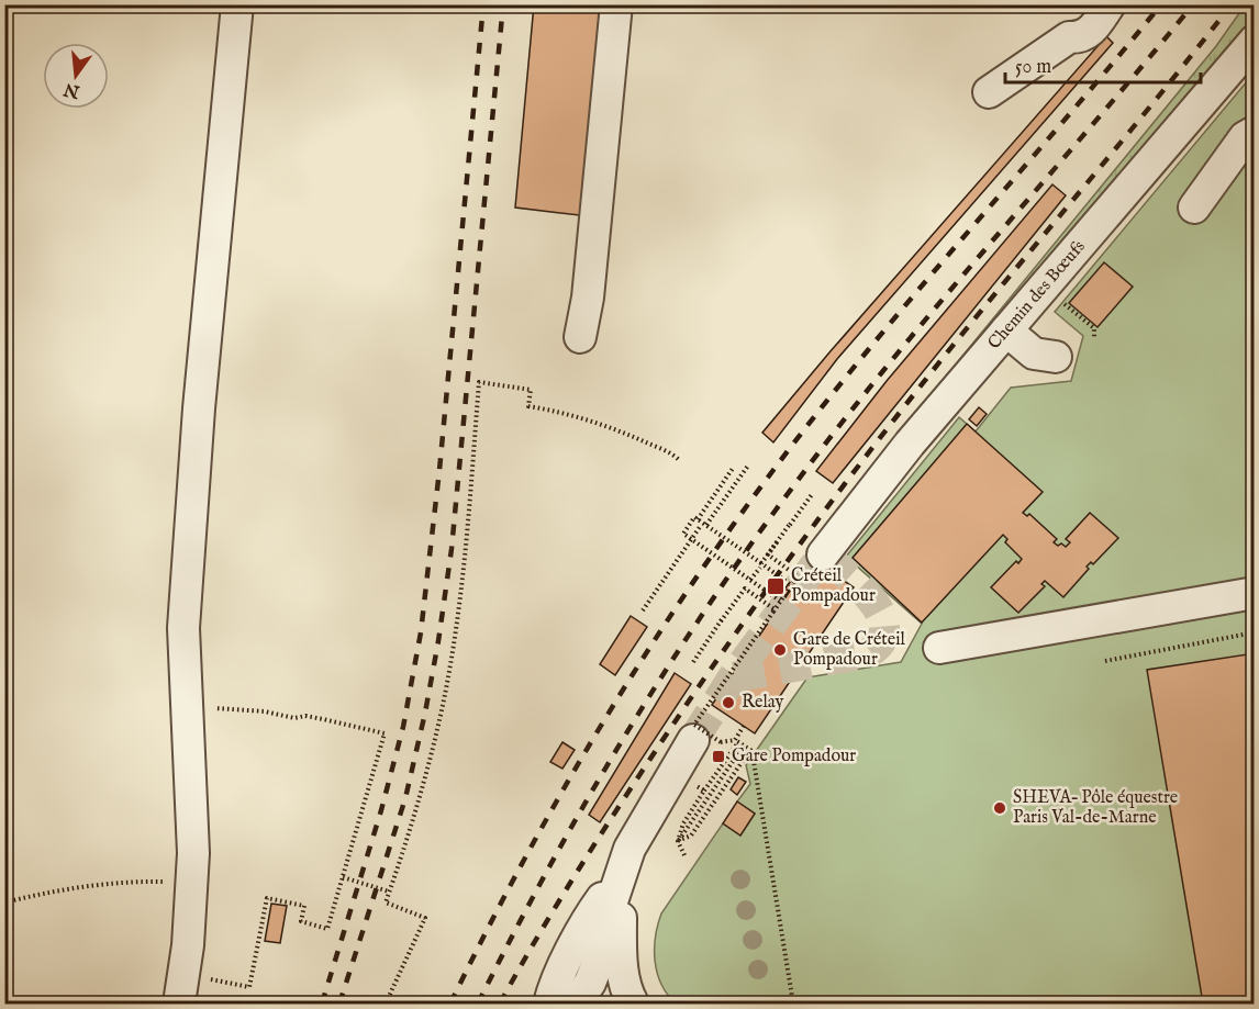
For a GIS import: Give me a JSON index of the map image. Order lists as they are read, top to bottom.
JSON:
{
  "streets": {
    "street": ["Chemin des Bœufs"]
  },
  "places": {
    "transit": ["Créteil Pompadour", "Gare Pompadour"],
    "other": ["Gare de Créteil Pompadour", "Relay", "SHEVA– Pôle équestre Paris Val-de-Marne"]
  },
  "scale_bar": "50 m",
  "north": "bottom"
}
